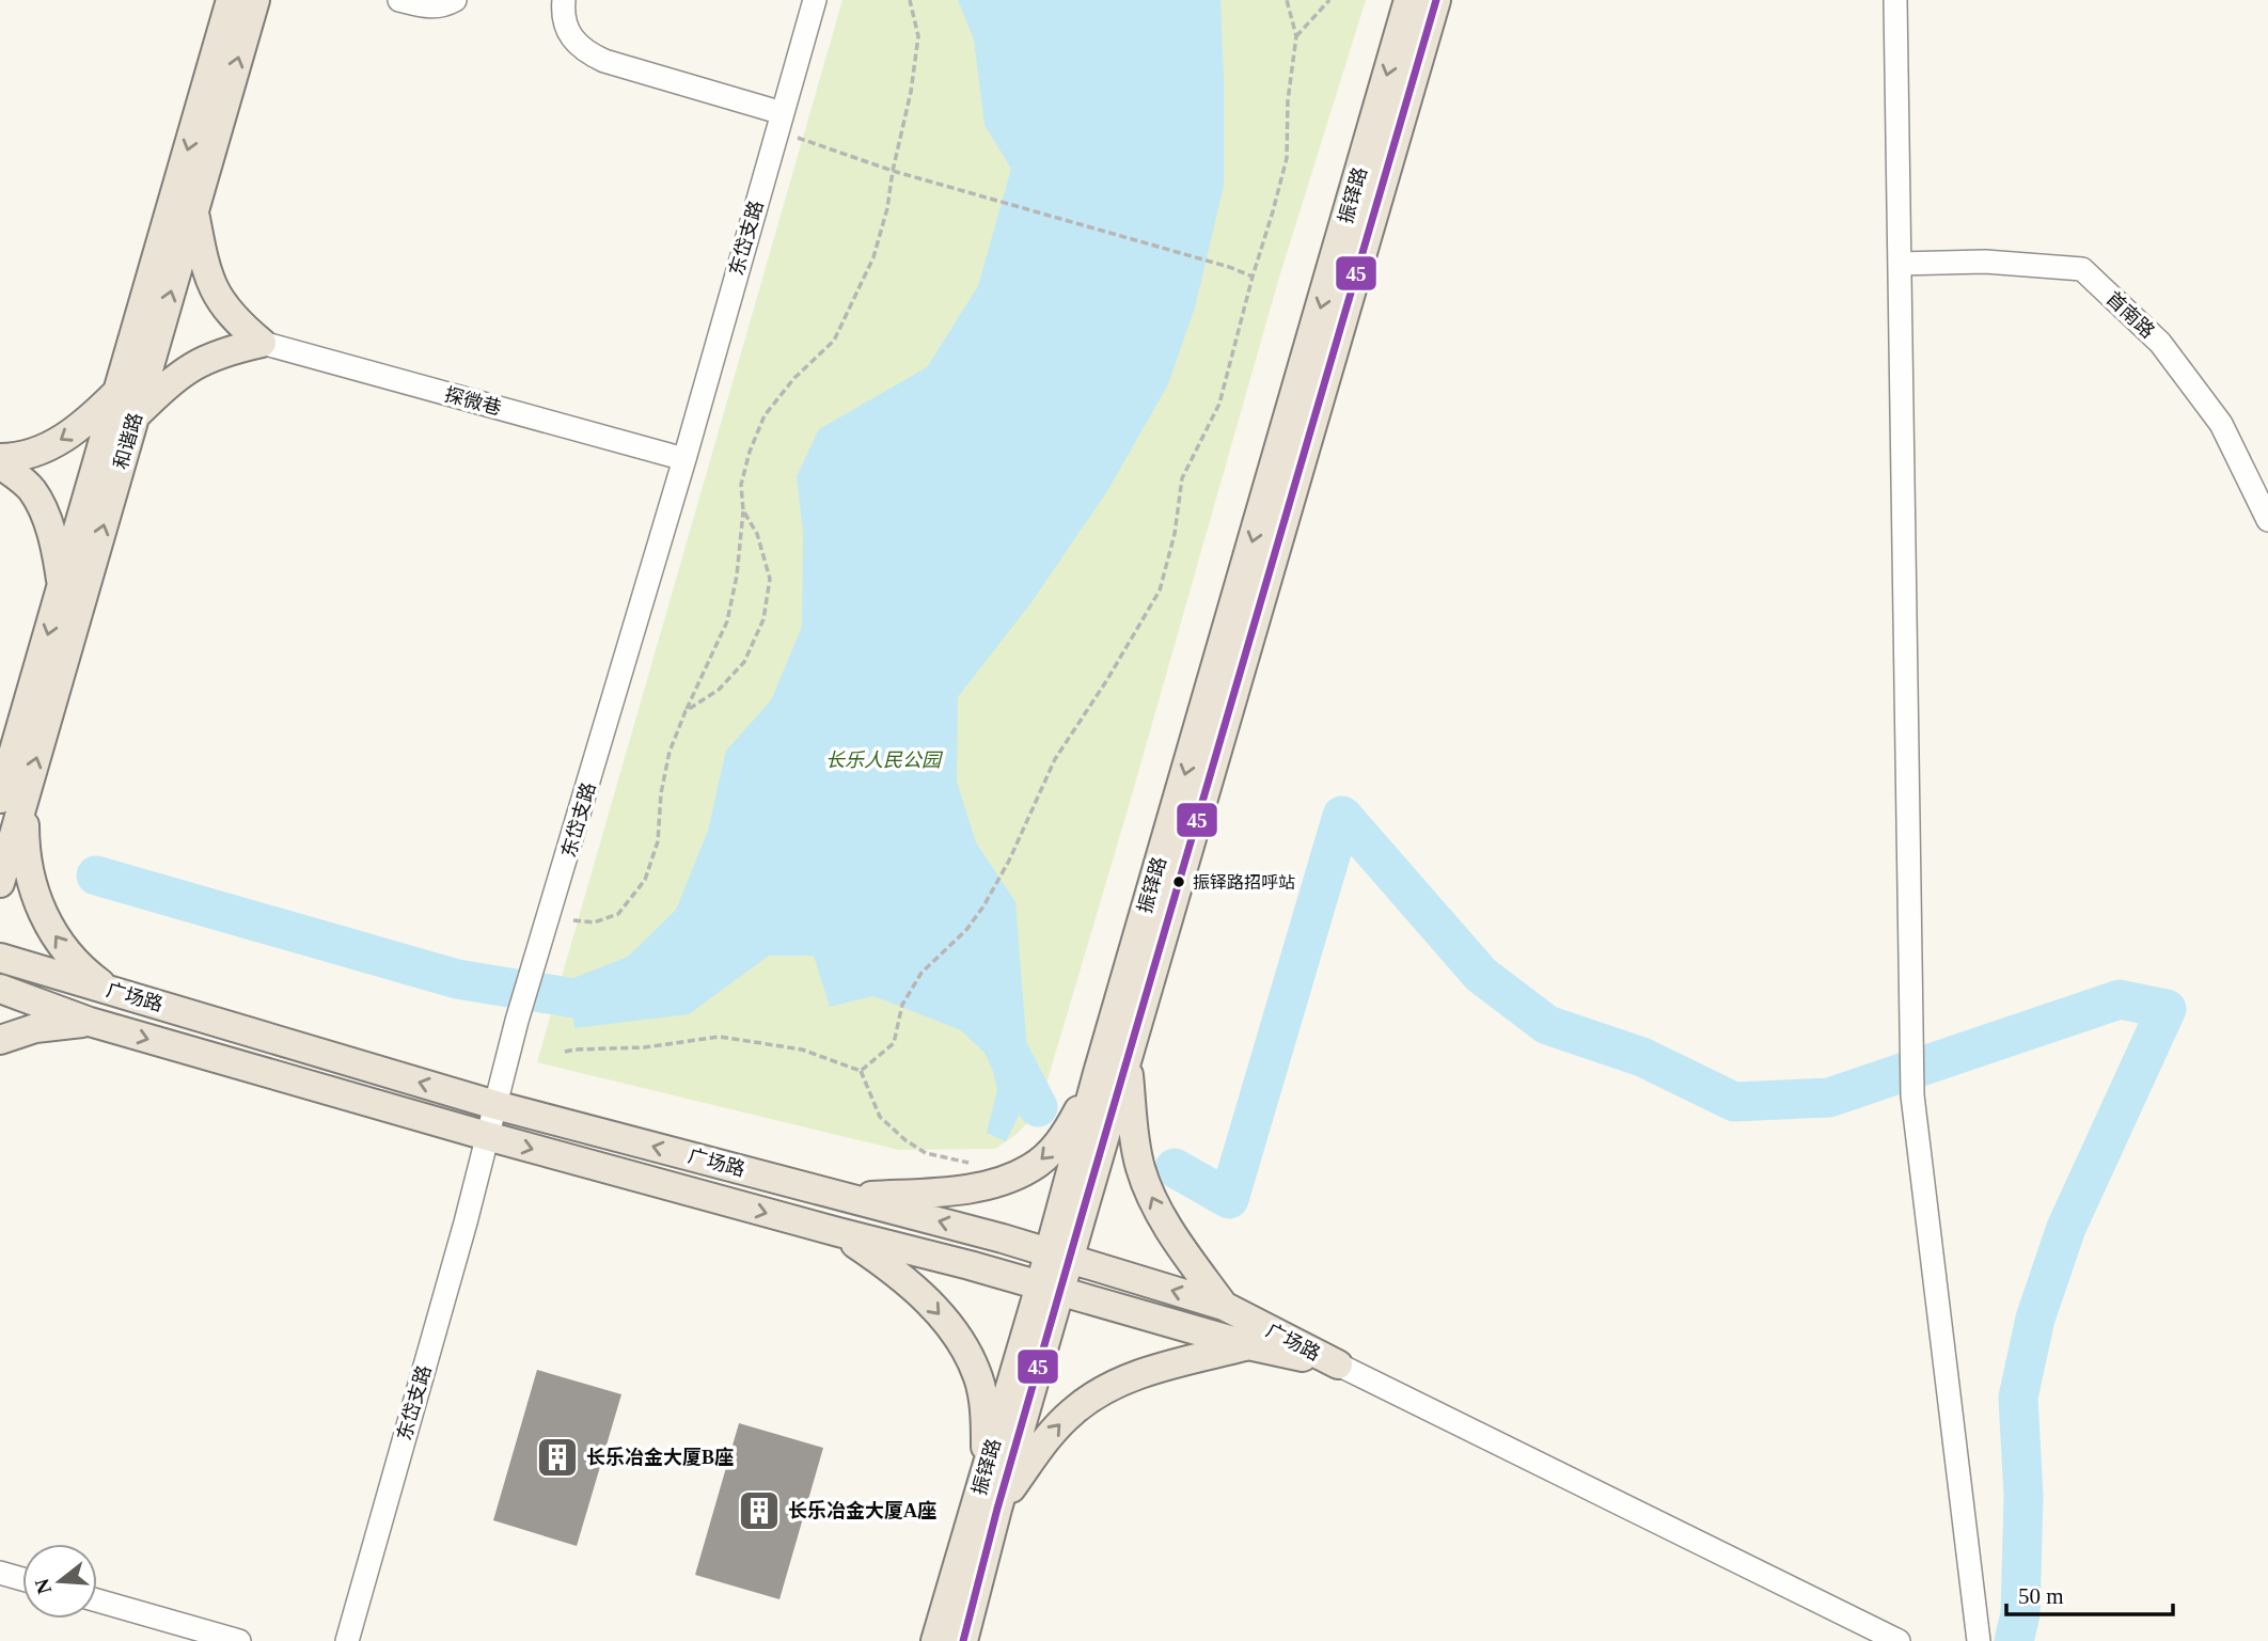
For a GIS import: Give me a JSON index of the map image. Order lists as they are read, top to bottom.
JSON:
{
  "streets": {
    "main road": ["振铎路", "和谐路", "广场路"],
    "street": ["东岱支路", "首南路", "探微巷"]
  },
  "crossings": [
    ["振铎路", "广场路"],
    ["东岱支路", "探微巷"],
    ["东岱支路", "广场路"]
  ],
  "parks": ["长乐人民公园"],
  "places": {
    "other": ["振铎路招呼站"],
    "building": ["长乐冶金大厦B座", "长乐冶金大厦A座"]
  },
  "lines": ["transit line 45"],
  "scale_bar": "50 m",
  "north": "left"
}
